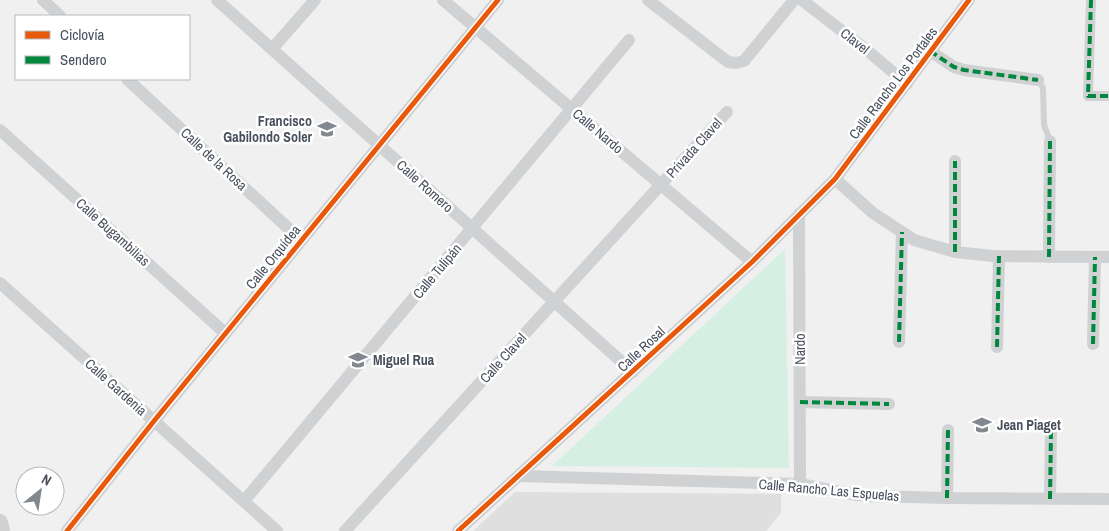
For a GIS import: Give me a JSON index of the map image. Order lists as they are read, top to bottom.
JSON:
{
  "streets": {
    "street": [
      "Clavel",
      "Calle Rancho Los Portales",
      "Calle Nardo",
      "Privada Clavel",
      "Calle de la Rosa",
      "Calle Romero",
      "Calle Bugambilias",
      "Calle Orquídea",
      "Calle Tulipán",
      "Calle Rosal",
      "Nardo",
      "Calle Clavel",
      "Calle Gardenia",
      "Calle Rancho Las Espuelas"
    ]
  },
  "crossings": [
    ["Clavel", "Calle Rancho Los Portales"],
    ["Calle Rancho Los Portales", "Calle Rosal"],
    ["Calle Nardo", "Privada Clavel"],
    ["Calle Nardo", "Calle Orquídea"],
    ["Calle Nardo", "Calle Tulipán"],
    ["Calle Nardo", "Calle Rosal"],
    ["Calle Nardo", "Calle Clavel"],
    ["Privada Clavel", "Calle Clavel"],
    ["Calle de la Rosa", "Calle Orquídea"],
    ["Calle Romero", "Calle Orquídea"],
    ["Calle Romero", "Calle Tulipán"],
    ["Calle Romero", "Calle Rosal"],
    ["Calle Romero", "Calle Clavel"],
    ["Calle Bugambilias", "Calle Orquídea"],
    ["Calle Orquídea", "Calle Gardenia"],
    ["Calle Tulipán", "Calle Gardenia"],
    ["Calle Rosal", "Nardo"],
    ["Calle Rosal", "Calle Rancho Las Espuelas"],
    ["Nardo", "Calle Rancho Las Espuelas"]
  ],
  "places": {
    "school or university": ["Francisco Gabilondo Soler", "Miguel Rua", "Jean Piaget"]
  },
  "legend": ["Ciclovía", "Sendero"],
  "north": "top right"
}
